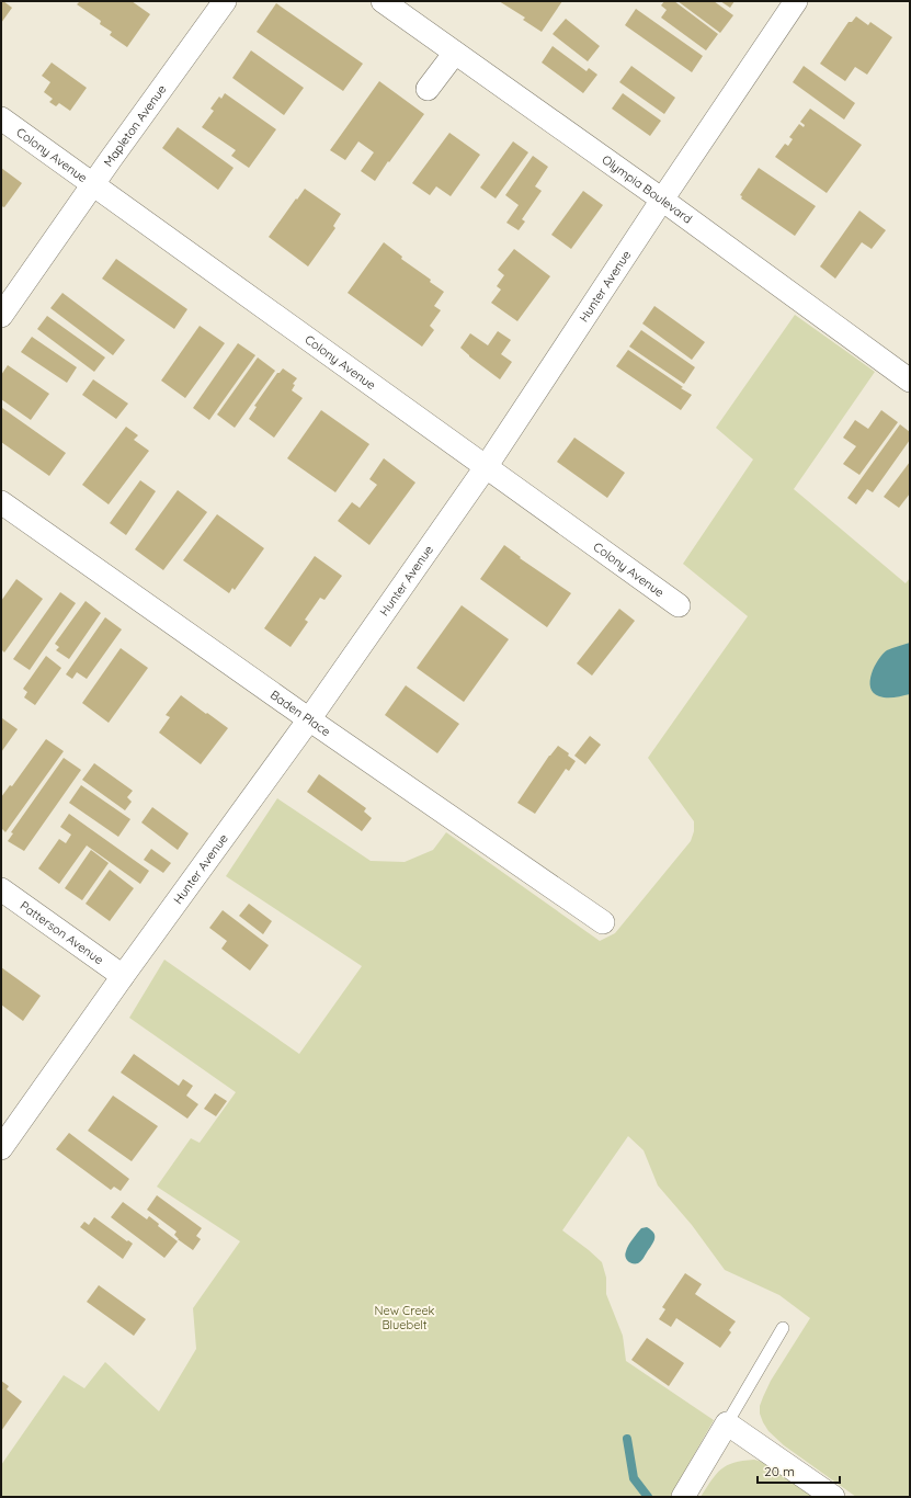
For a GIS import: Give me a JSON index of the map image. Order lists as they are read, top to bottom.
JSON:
{
  "streets": {
    "street": [
      "Mapleton Avenue",
      "Colony Avenue",
      "Olympia Boulevard",
      "Hunter Avenue",
      "Baden Place",
      "Patterson Avenue"
    ]
  },
  "crossings": [
    ["Mapleton Avenue", "Colony Avenue"],
    ["Colony Avenue", "Hunter Avenue"],
    ["Olympia Boulevard", "Hunter Avenue"],
    ["Hunter Avenue", "Baden Place"],
    ["Hunter Avenue", "Patterson Avenue"]
  ],
  "parks": ["New Creek Bluebelt"],
  "scale_bar": "20 m"
}
